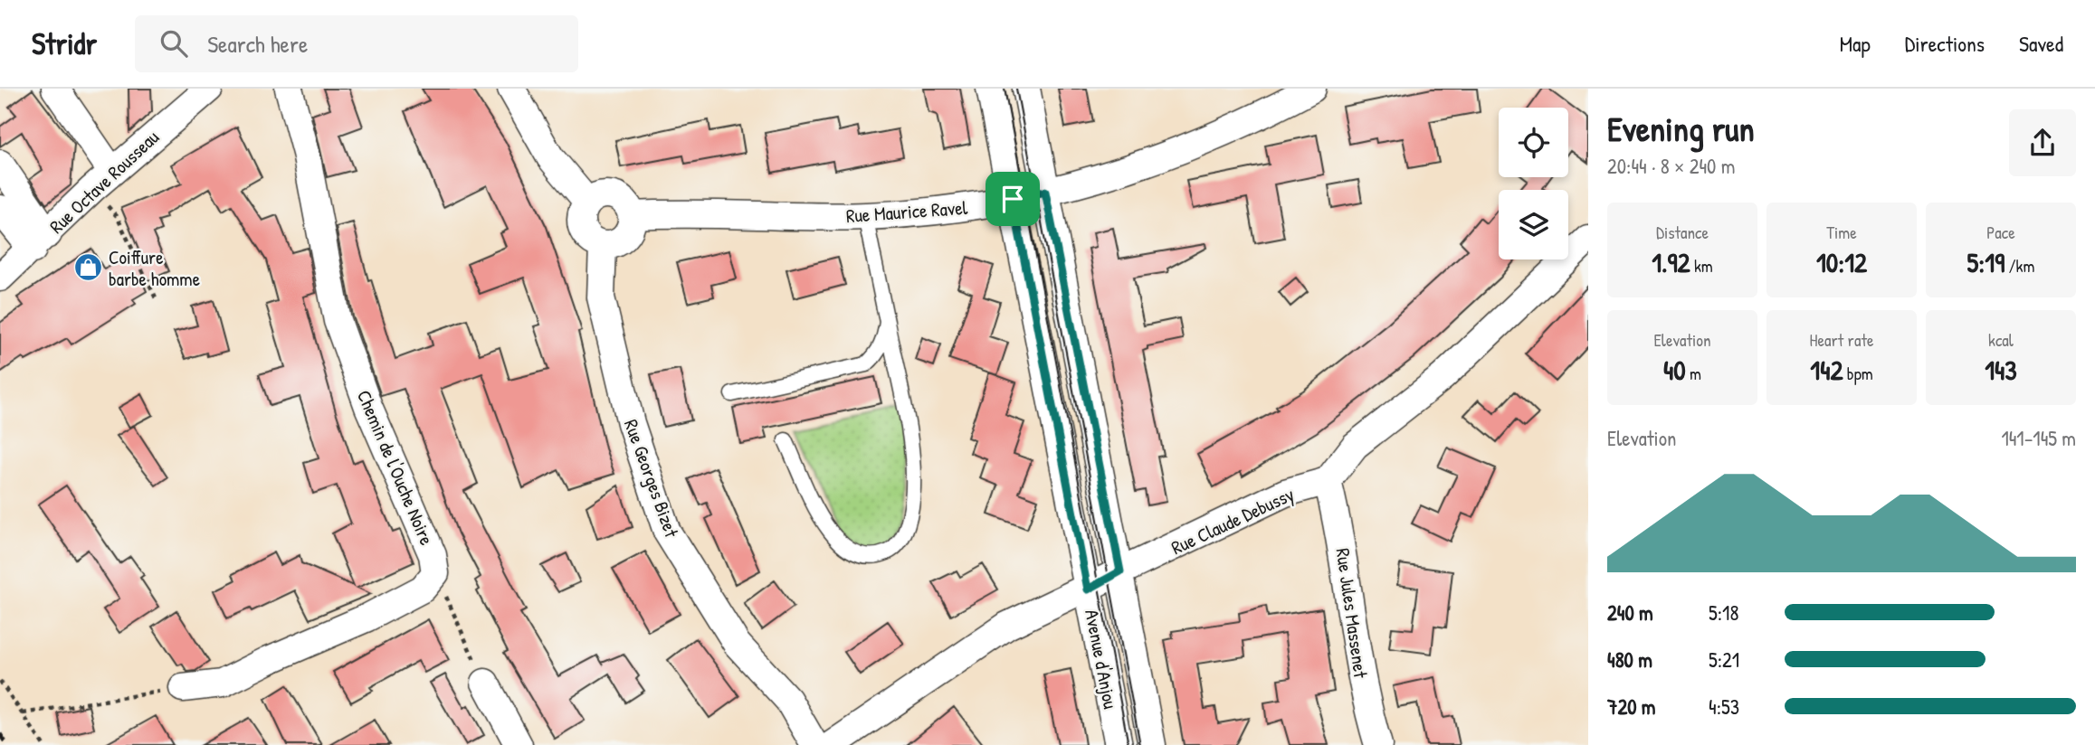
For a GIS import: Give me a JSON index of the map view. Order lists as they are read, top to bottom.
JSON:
{
  "streets": {
    "street": [
      "Rue Octave Rousseau",
      "Rue Maurice Ravel",
      "Chemin de l'Ouche Noire",
      "Rue Georges Bizet",
      "Rue Claude Debussy",
      "Rue Jules Massenet",
      "Avenue d'Anjou"
    ]
  },
  "crossings": [
    ["Rue Maurice Ravel", "Rue Georges Bizet"],
    ["Rue Maurice Ravel", "Avenue d'Anjou"],
    ["Rue Claude Debussy", "Rue Jules Massenet"],
    ["Rue Claude Debussy", "Avenue d'Anjou"]
  ],
  "places": {
    "shop": ["Coiffure barbe homme"]
  },
  "page": {
    "header": "Stridr",
    "search": "Search here",
    "nav": ["Map", "Directions", "Saved"],
    "heading": ["Evening run", "20:44 · 8 × 240 m"],
    "stats": [
      ["Distance", "1.92 km"],
      ["Time", "10:12"],
      ["Pace", "5:19 /km"],
      ["Elevation", "40 m"],
      ["Heart rate", "142 bpm"],
      ["kcal", "143"]
    ],
    "chart": ["Elevation", "141–145 m"],
    "list": [
      {
        "name": "240 m",
        "note": "5:18"
      },
      {
        "name": "480 m",
        "note": "5:21"
      },
      {
        "name": "720 m",
        "note": "4:53"
      }
    ]
  }
}
